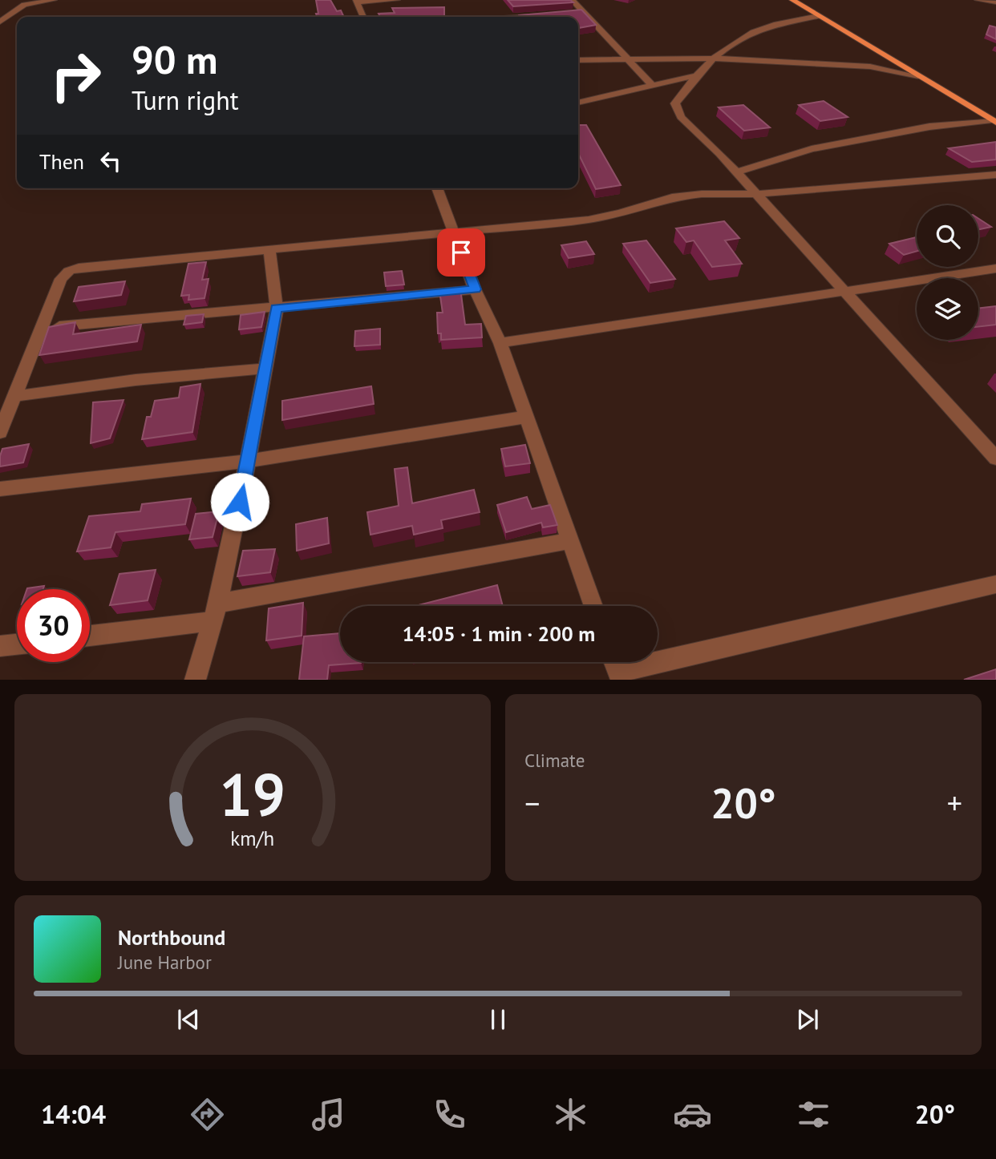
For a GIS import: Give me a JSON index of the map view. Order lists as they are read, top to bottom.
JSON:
{
  "page": {
    "turn": ["90 m", "Turn right"],
    "then": "Then",
    "limit": "30",
    "trip": "14:05 · 1 min · 200 m",
    "tile": "Climate",
    "heat": ["−", "20°", "+"],
    "song": ["Northbound", "June Harbor"],
    "tabs": ["14:04", "20°"],
    "gauge": ["19", "km/h"]
  }
}
